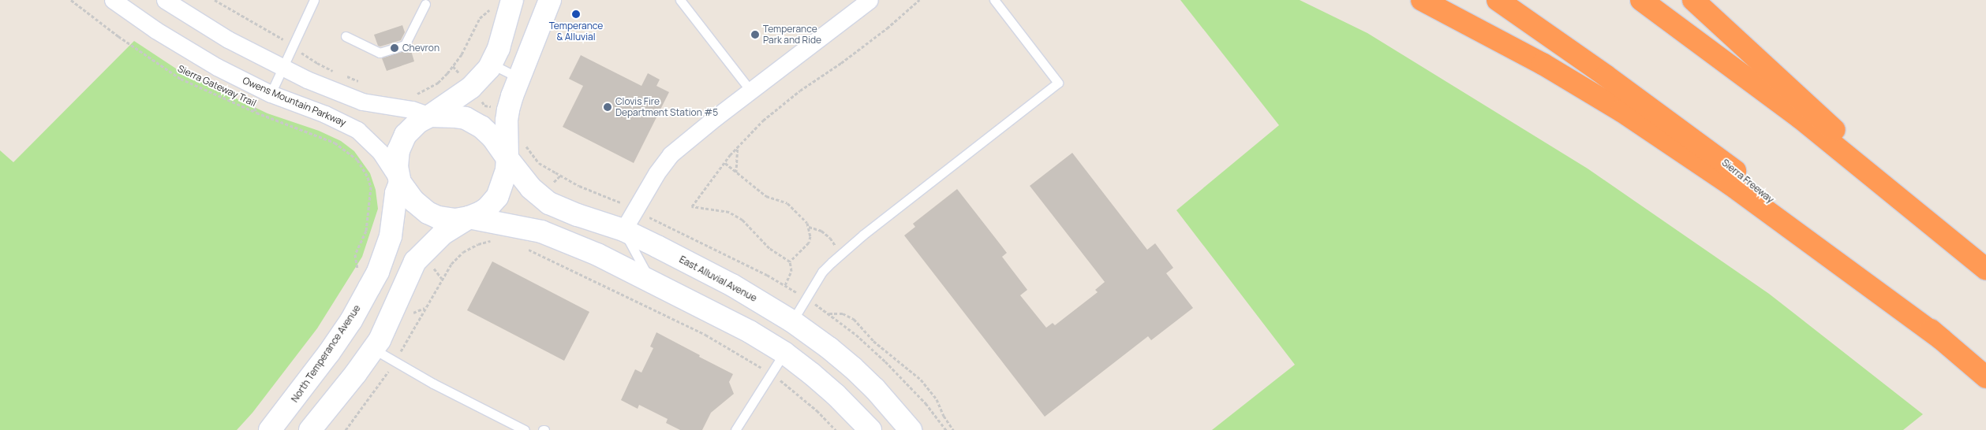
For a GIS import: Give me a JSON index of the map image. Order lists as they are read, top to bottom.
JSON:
{
  "streets": {
    "highway": ["Sierra Freeway"],
    "main road": ["East Alluvial Avenue", "North Temperance Avenue"],
    "street": ["Owens Mountain Parkway"],
    "path": ["Sierra Gateway Trail"]
  },
  "crossings": [
    ["Owens Mountain Parkway", "East Alluvial Avenue"],
    ["Owens Mountain Parkway", "North Temperance Avenue"],
    ["East Alluvial Avenue", "North Temperance Avenue"]
  ],
  "places": [
    "Temperance & Alluvial",
    "Temperance Park and Ride",
    "Chevron",
    "Clovis Fire Department Station #5"
  ]
}
